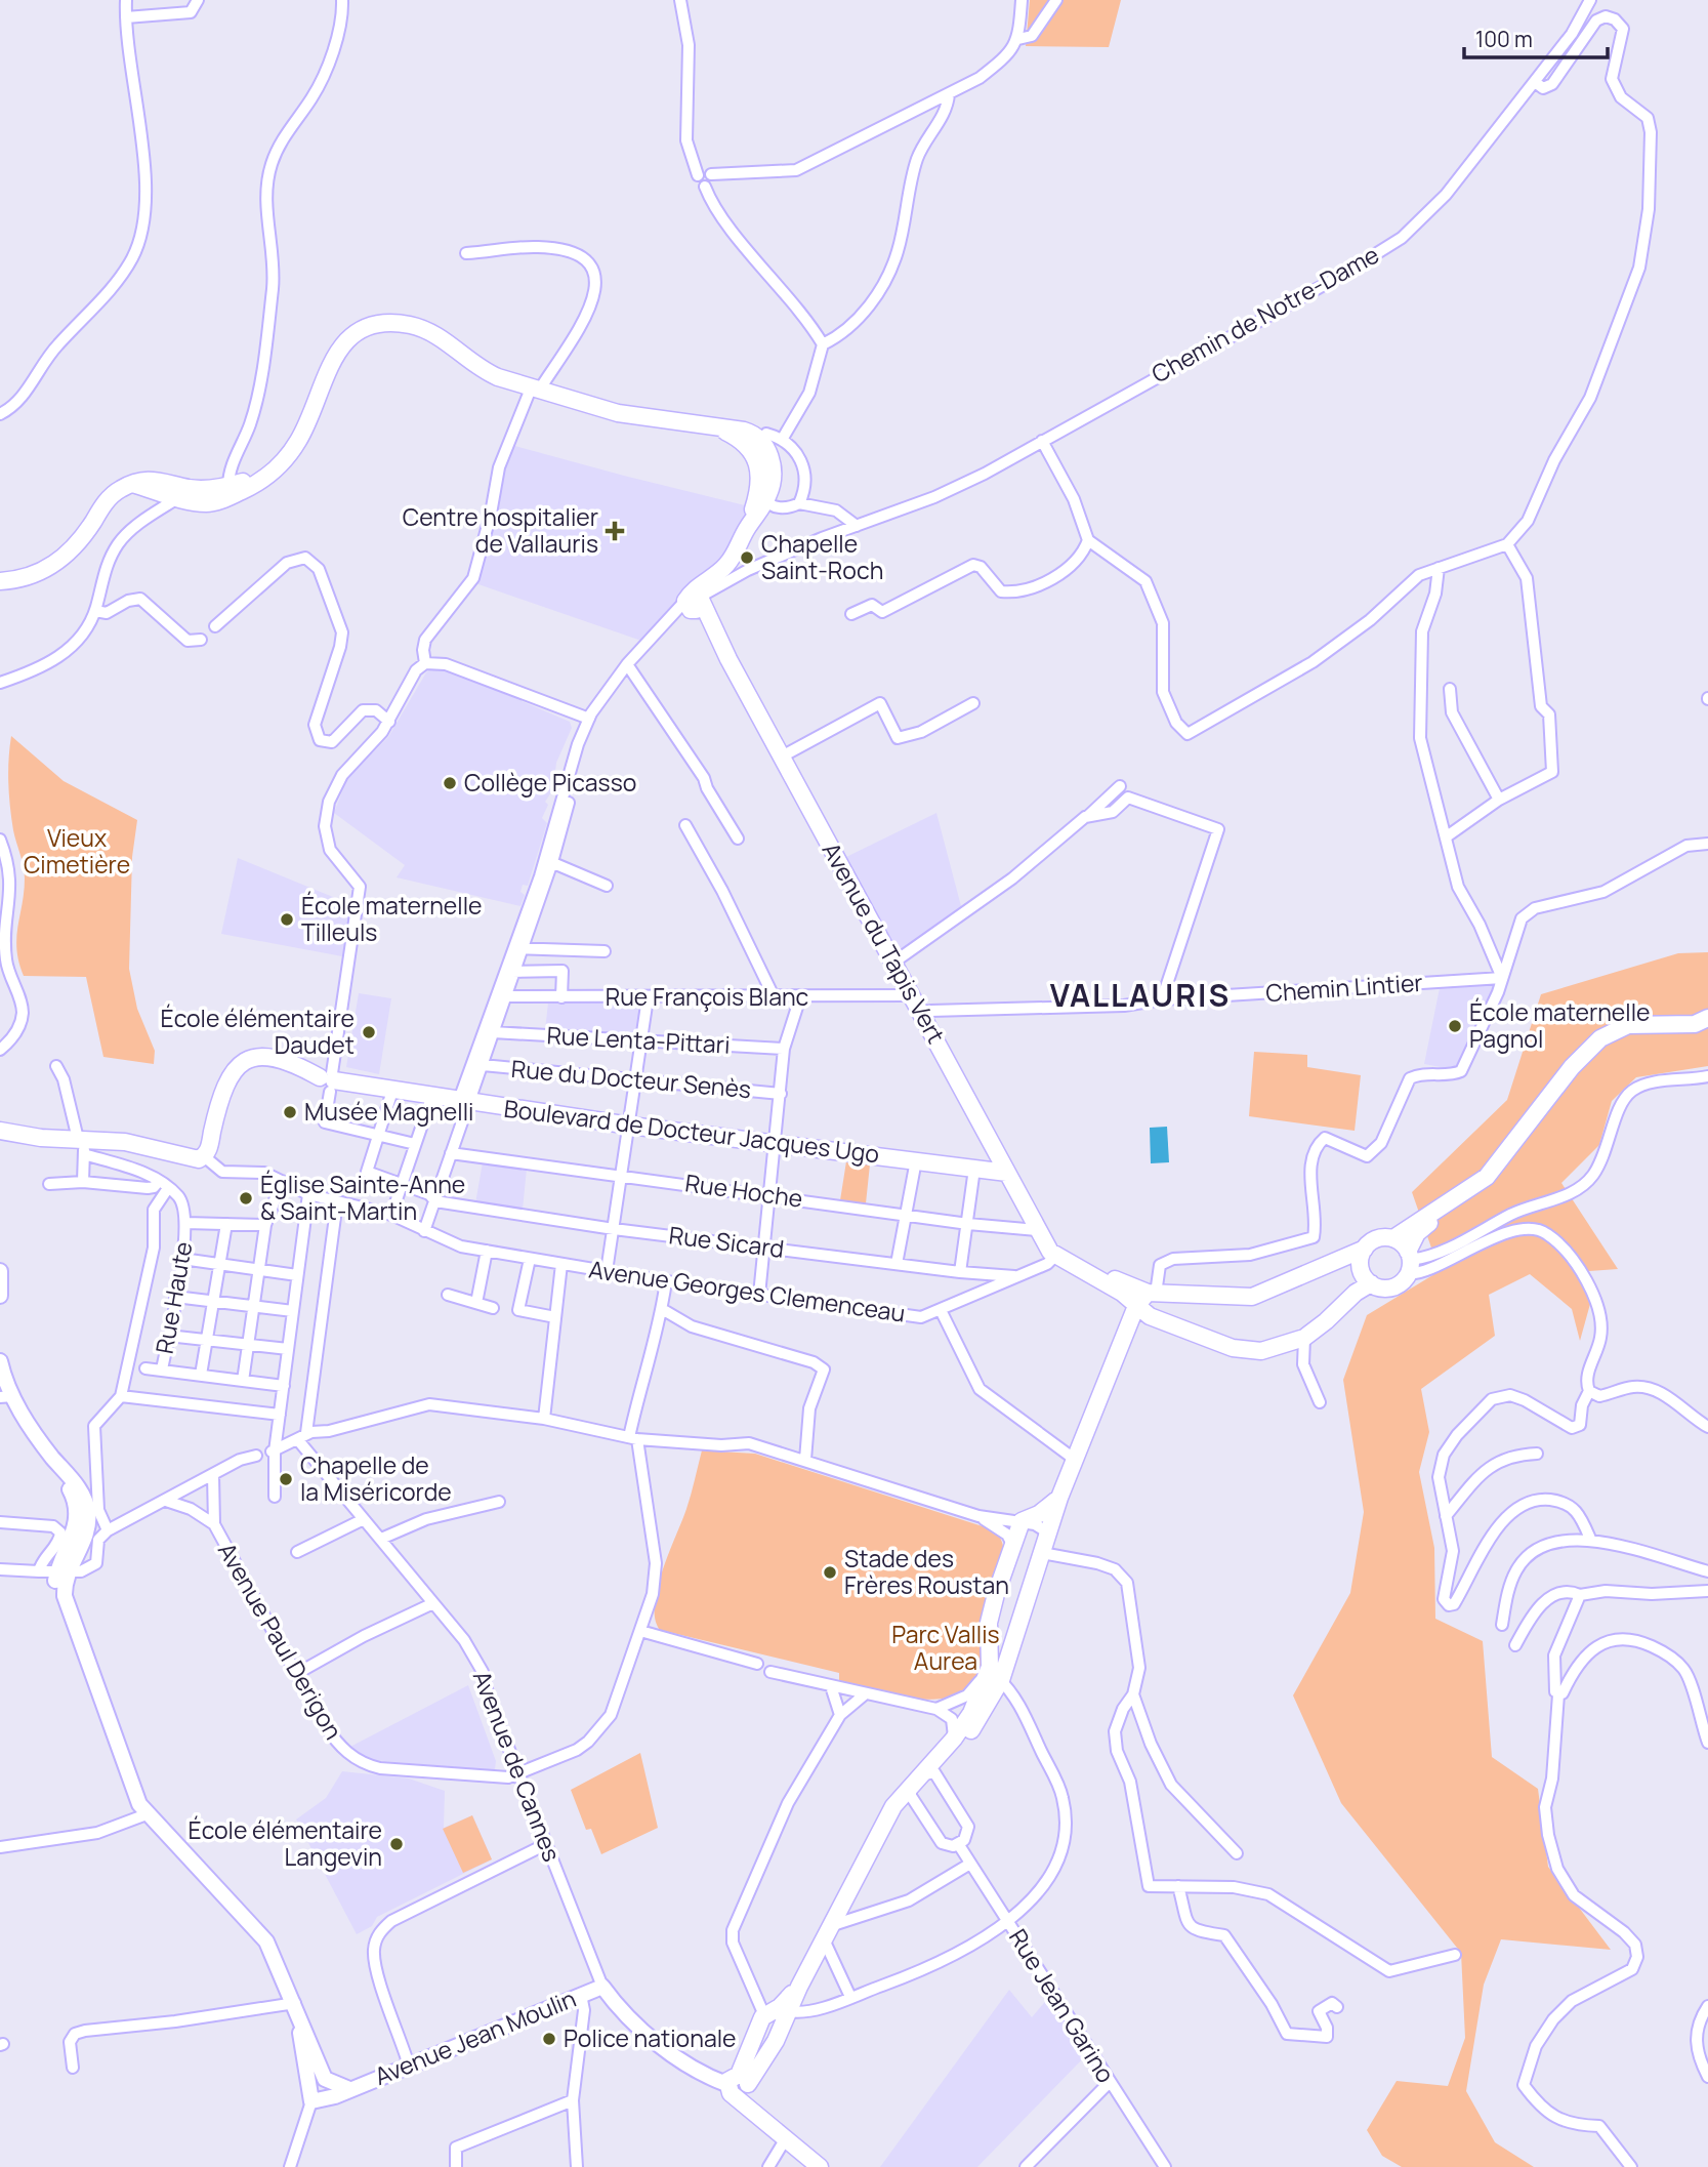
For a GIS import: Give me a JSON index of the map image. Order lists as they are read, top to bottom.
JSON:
{
  "streets": {
    "main road": ["Avenue du Tapis Vert", "Boulevard de Docteur Jacques Ugo"],
    "street": [
      "Chemin de Notre-Dame",
      "Chemin Lintier",
      "Rue François Blanc",
      "Rue Lenta-Pittari",
      "Rue du Docteur Senès",
      "Rue Hoche",
      "Rue Sicard",
      "Avenue Georges Clemenceau",
      "Rue Haute",
      "Avenue Paul Derigon",
      "Avenue de Cannes",
      "Rue Jean Garino",
      "Avenue Jean Moulin"
    ]
  },
  "crossings": [
    ["Chemin de Notre-Dame", "Avenue du Tapis Vert"],
    ["Avenue du Tapis Vert", "Chemin Lintier"],
    ["Avenue du Tapis Vert", "Rue François Blanc"],
    ["Avenue du Tapis Vert", "Boulevard de Docteur Jacques Ugo"],
    ["Avenue du Tapis Vert", "Rue Hoche"],
    ["Avenue du Tapis Vert", "Avenue Georges Clemenceau"],
    ["Boulevard de Docteur Jacques Ugo", "Avenue Georges Clemenceau"],
    ["Rue Sicard", "Avenue Georges Clemenceau"],
    ["Avenue Paul Derigon", "Avenue de Cannes"],
    ["Avenue de Cannes", "Avenue Jean Moulin"]
  ],
  "districts": ["VALLAURIS"],
  "parks": ["Vieux Cimetière", "Parc Vallis Aurea"],
  "places": {
    "health": ["Centre hospitalier de Vallauris"],
    "other": [
      "Chapelle Saint-Roch",
      "Collège Picasso",
      "École maternelle Tilleuls",
      "École maternelle Pagnol",
      "École élémentaire Daudet",
      "Musée Magnelli",
      "Église Sainte-Anne & Saint-Martin",
      "Chapelle de la Miséricorde",
      "Stade des Frères Roustan",
      "École élémentaire Langevin",
      "Police nationale"
    ]
  },
  "scale_bar": "100 m"
}
